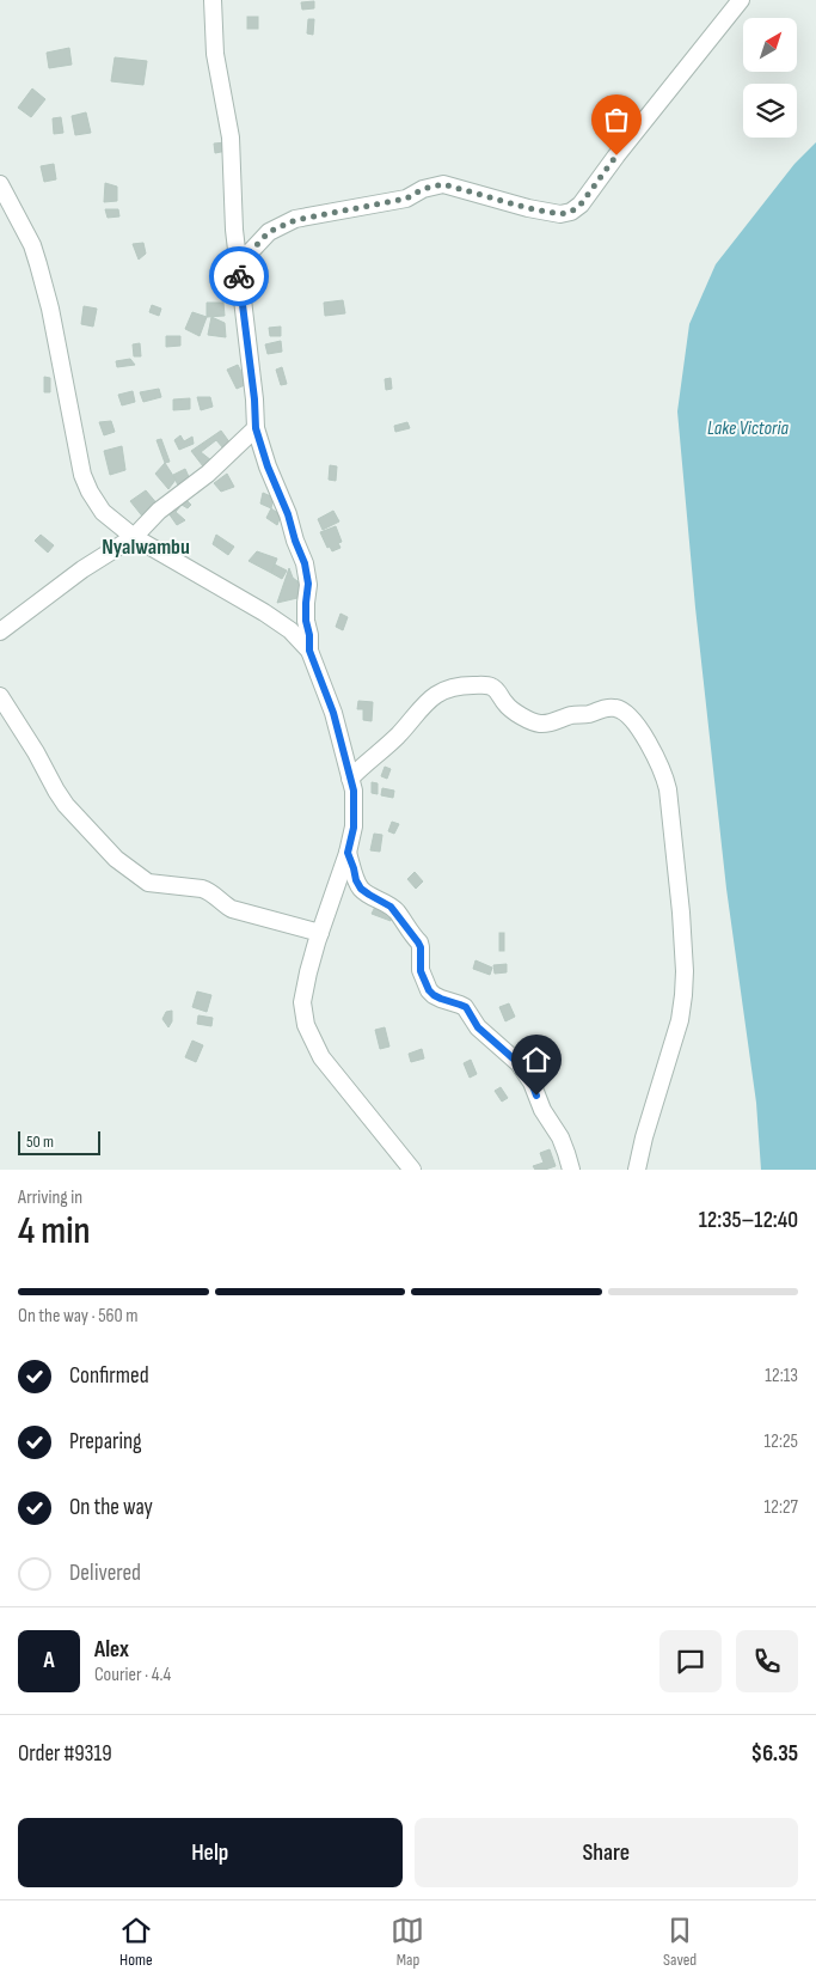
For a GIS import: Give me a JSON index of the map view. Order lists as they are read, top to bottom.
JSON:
{
  "districts": ["Nyalwambu"],
  "water": ["Lake Victoria"],
  "scale_bar": "50 m",
  "north": "top right",
  "page": {
    "scale": "50 m",
    "heading": ["4 min", "Arriving in", "12:35–12:40"],
    "panel": [
      "Alex",
      "Courier · 4.4",
      "Order #9319",
      "$6.35"
    ],
    "bar": "On the way · 560 m",
    "list": [
      ["Confirmed", "12:13"],
      ["Preparing", "12:25"],
      ["On the way", "12:27"],
      "Delivered"
    ],
    "round": "A",
    "buttons": ["Help", "Share"],
    "tabs": ["Home", "Map", "Saved"]
  }
}
